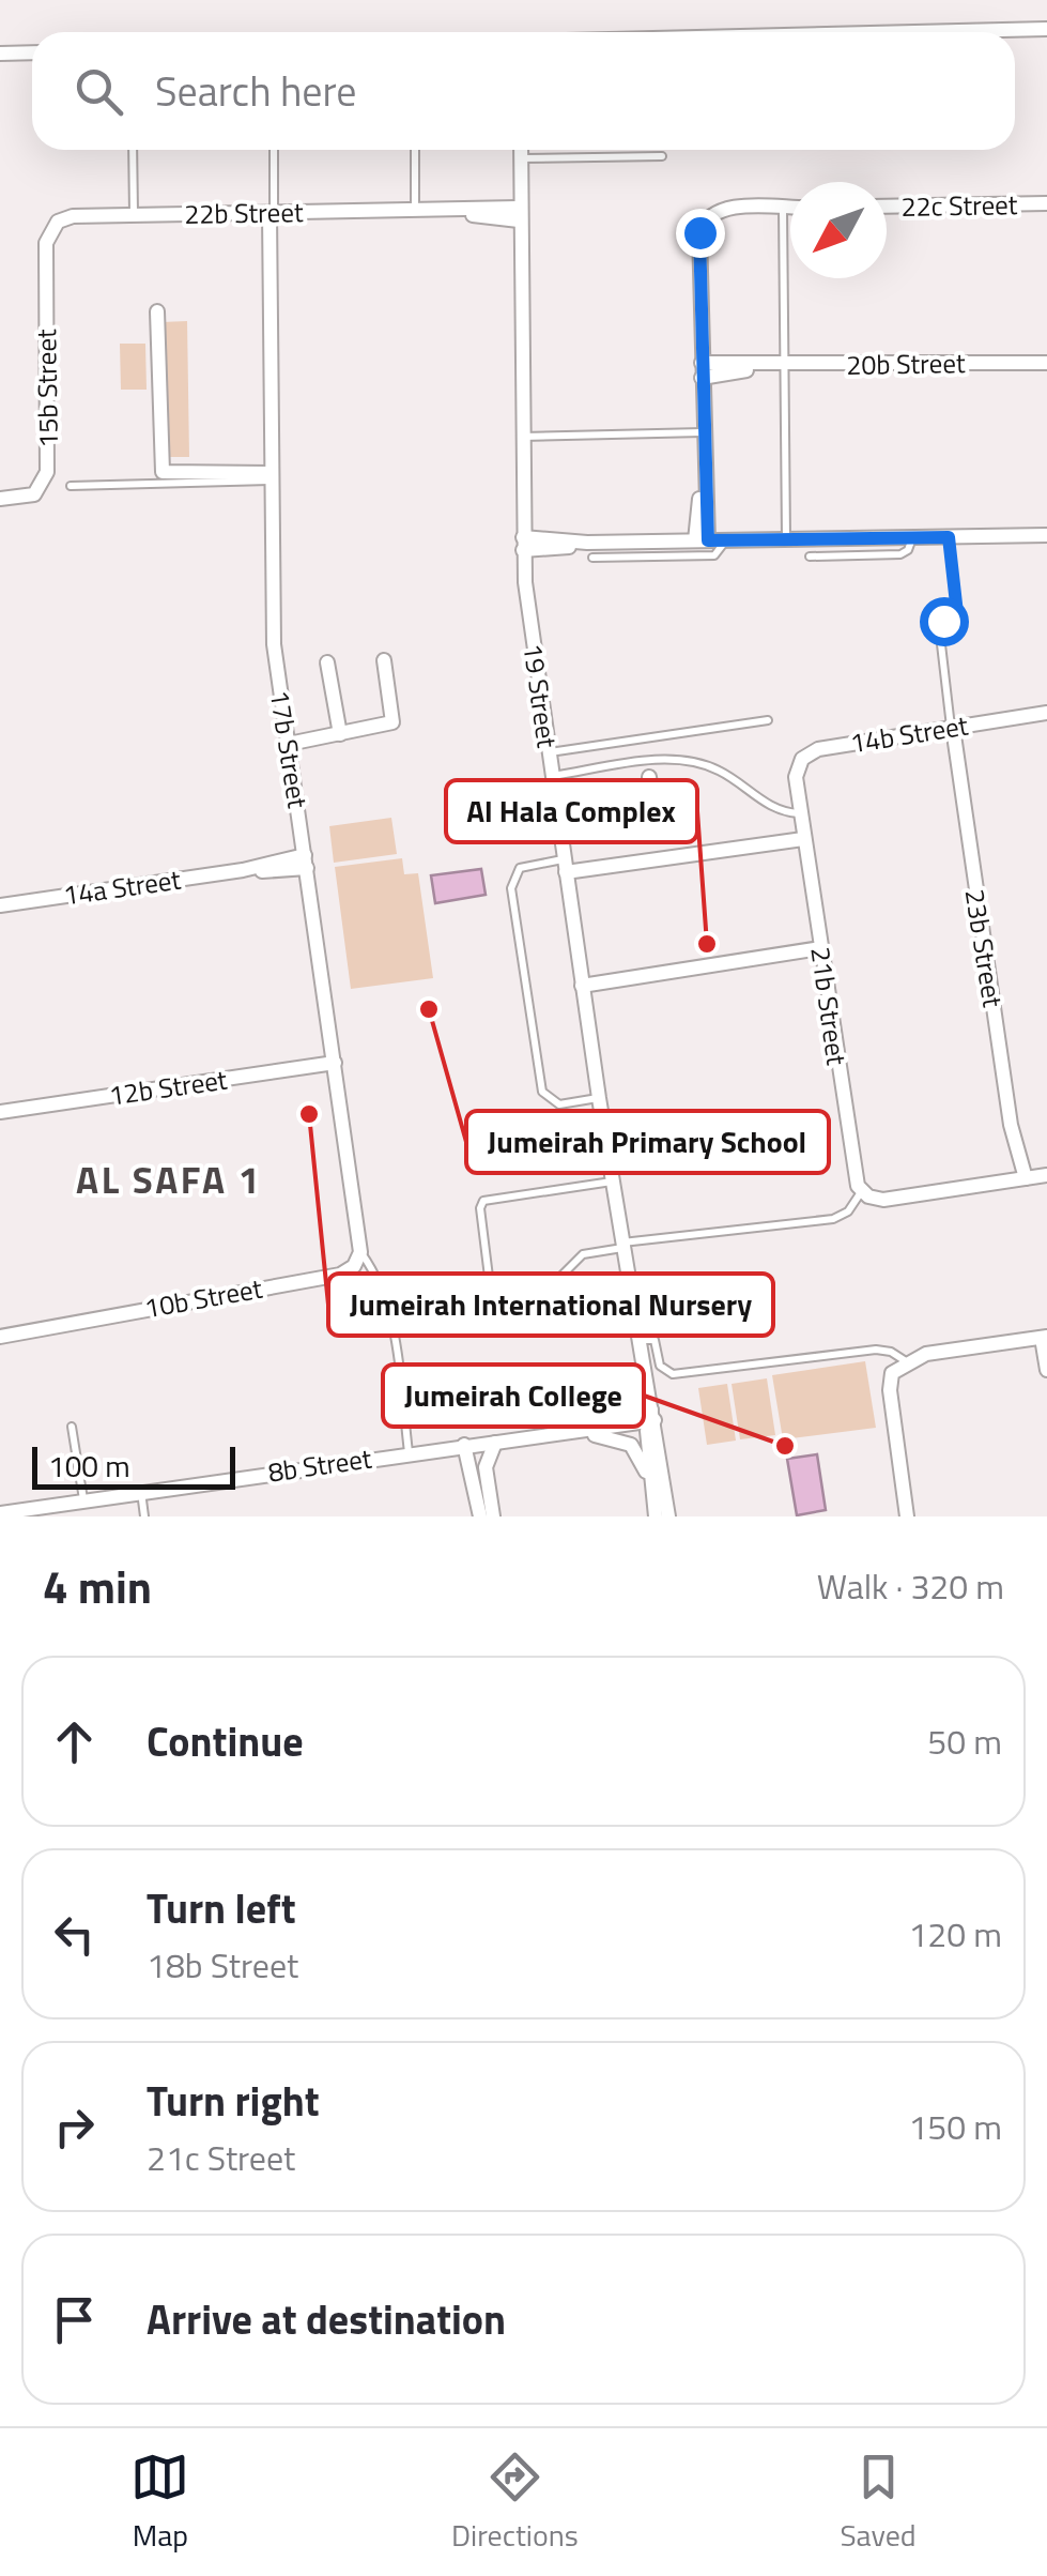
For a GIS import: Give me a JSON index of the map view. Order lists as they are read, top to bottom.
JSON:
{
  "streets": {
    "street": [
      "22c Street",
      "22b Street",
      "20b Street",
      "15b Street",
      "19 Street",
      "14b Street",
      "17b Street",
      "14a Street",
      "23b Street",
      "21b Street",
      "12b Street",
      "10b Street",
      "8b Street"
    ]
  },
  "crossings": [
    ["22b Street", "15b Street"],
    ["22b Street", "19 Street"],
    ["22b Street", "17b Street"],
    ["19 Street", "8b Street"],
    ["14b Street", "23b Street"],
    ["14b Street", "21b Street"],
    ["17b Street", "14a Street"],
    ["17b Street", "12b Street"],
    ["17b Street", "10b Street"]
  ],
  "districts": ["AL SAFA 1"],
  "places": [
    "Al Hala Complex",
    "Jumeirah Primary School",
    "Jumeirah International Nursery",
    "Jumeirah College"
  ],
  "scale_bar": "100 m",
  "north": "bottom left",
  "page": {
    "search": "Search here",
    "scale": "100 m",
    "heading": ["4 min", "Walk · 320 m"],
    "list": [
      ["Continue", "50 m"],
      ["Turn left", "18b Street", "120 m"],
      ["Turn right", "21c Street", "150 m"],
      "Arrive at destination"
    ],
    "nav": ["Map", "Directions", "Saved"]
  }
}
